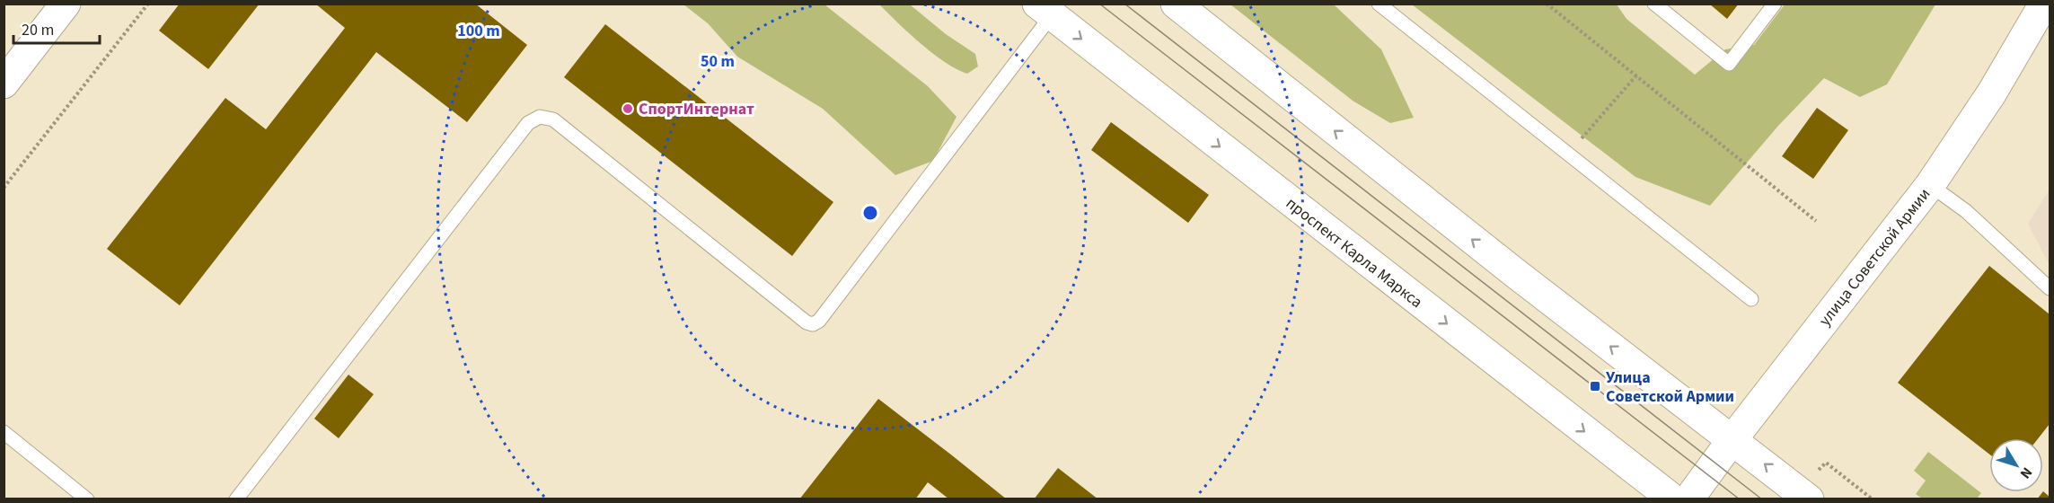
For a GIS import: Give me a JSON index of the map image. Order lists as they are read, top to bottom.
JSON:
{
  "streets": {
    "main road": ["проспект Карла Маркса", "улица Советской Армии"]
  },
  "places": {
    "other": ["СпортИнтернат"],
    "transit": ["Улица Советской Армии"]
  },
  "scale_bar": "20 m",
  "north": "bottom right",
  "rings": ["100 m", "50 m"]
}
